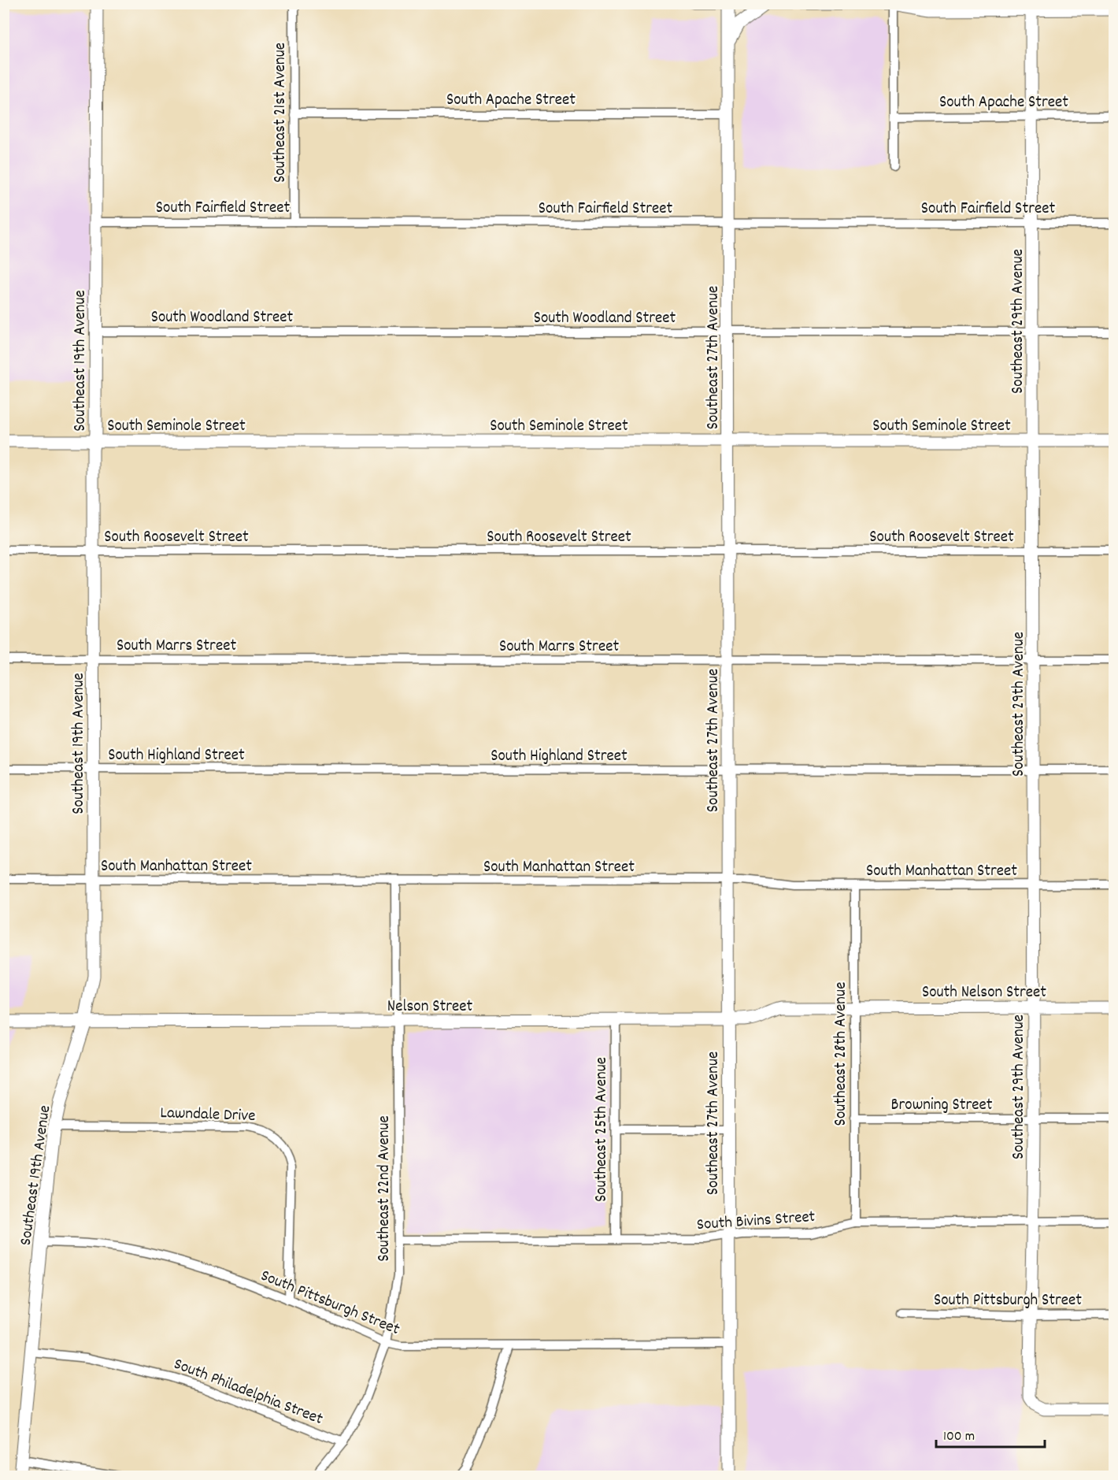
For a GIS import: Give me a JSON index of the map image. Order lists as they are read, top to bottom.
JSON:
{
  "streets": {
    "street": [
      "South Apache Street",
      "Southeast 21st Avenue",
      "South Fairfield Street",
      "South Woodland Street",
      "Southeast 29th Avenue",
      "Southeast 27th Avenue",
      "Southeast 19th Avenue",
      "South Seminole Street",
      "South Roosevelt Street",
      "South Marrs Street",
      "South Highland Street",
      "South Manhattan Street",
      "South Nelson Street",
      "Nelson Street",
      "Southeast 28th Avenue",
      "Browning Street",
      "Lawndale Drive",
      "Southeast 25th Avenue",
      "Southeast 22nd Avenue",
      "South Bivins Street",
      "South Pittsburgh Street",
      "South Philadelphia Street"
    ]
  },
  "crossings": [
    ["South Apache Street", "Southeast 21st Avenue"],
    ["South Apache Street", "Southeast 29th Avenue"],
    ["South Apache Street", "Southeast 27th Avenue"],
    ["Southeast 21st Avenue", "South Fairfield Street"],
    ["South Fairfield Street", "Southeast 29th Avenue"],
    ["South Fairfield Street", "Southeast 27th Avenue"],
    ["South Fairfield Street", "Southeast 19th Avenue"],
    ["South Woodland Street", "Southeast 29th Avenue"],
    ["South Woodland Street", "Southeast 27th Avenue"],
    ["South Woodland Street", "Southeast 19th Avenue"],
    ["Southeast 29th Avenue", "South Seminole Street"],
    ["Southeast 29th Avenue", "South Roosevelt Street"],
    ["Southeast 29th Avenue", "South Marrs Street"],
    ["Southeast 29th Avenue", "South Highland Street"],
    ["Southeast 29th Avenue", "South Manhattan Street"],
    ["Southeast 29th Avenue", "South Nelson Street"],
    ["Southeast 29th Avenue", "Browning Street"],
    ["Southeast 29th Avenue", "South Bivins Street"],
    ["Southeast 29th Avenue", "South Pittsburgh Street"],
    ["Southeast 27th Avenue", "South Seminole Street"],
    ["Southeast 27th Avenue", "South Roosevelt Street"],
    ["Southeast 27th Avenue", "South Marrs Street"],
    ["Southeast 27th Avenue", "South Highland Street"],
    ["Southeast 27th Avenue", "South Manhattan Street"],
    ["Southeast 27th Avenue", "Nelson Street"],
    ["Southeast 27th Avenue", "South Bivins Street"],
    ["Southeast 27th Avenue", "South Pittsburgh Street"],
    ["Southeast 19th Avenue", "South Seminole Street"],
    ["Southeast 19th Avenue", "South Roosevelt Street"],
    ["Southeast 19th Avenue", "South Marrs Street"],
    ["Southeast 19th Avenue", "South Highland Street"],
    ["Southeast 19th Avenue", "South Manhattan Street"],
    ["Southeast 19th Avenue", "Nelson Street"],
    ["Southeast 19th Avenue", "Lawndale Drive"],
    ["Southeast 19th Avenue", "South Pittsburgh Street"],
    ["Southeast 19th Avenue", "South Philadelphia Street"],
    ["South Manhattan Street", "Southeast 28th Avenue"],
    ["South Manhattan Street", "Southeast 22nd Avenue"],
    ["South Nelson Street", "Nelson Street"],
    ["South Nelson Street", "Southeast 28th Avenue"],
    ["Nelson Street", "Southeast 28th Avenue"],
    ["Nelson Street", "Southeast 25th Avenue"],
    ["Nelson Street", "Southeast 22nd Avenue"],
    ["Southeast 28th Avenue", "Browning Street"],
    ["Southeast 28th Avenue", "South Bivins Street"],
    ["Lawndale Drive", "South Pittsburgh Street"],
    ["Southeast 25th Avenue", "South Bivins Street"],
    ["Southeast 22nd Avenue", "South Bivins Street"],
    ["Southeast 22nd Avenue", "South Pittsburgh Street"],
    ["Southeast 22nd Avenue", "South Philadelphia Street"]
  ],
  "scale_bar": "100 m"
}
